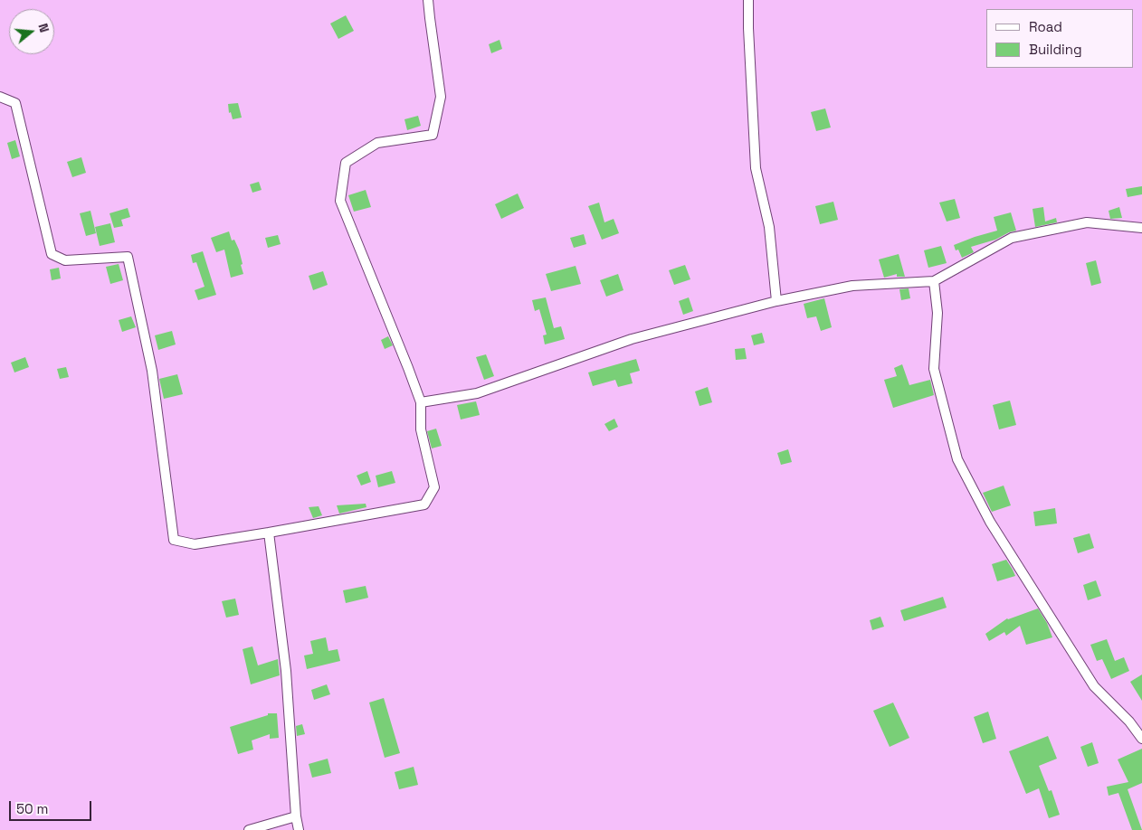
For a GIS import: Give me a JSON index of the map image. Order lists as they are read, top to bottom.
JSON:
{
  "legend": ["Road", "Building"],
  "scale_bar": "50 m",
  "north": "right"
}
